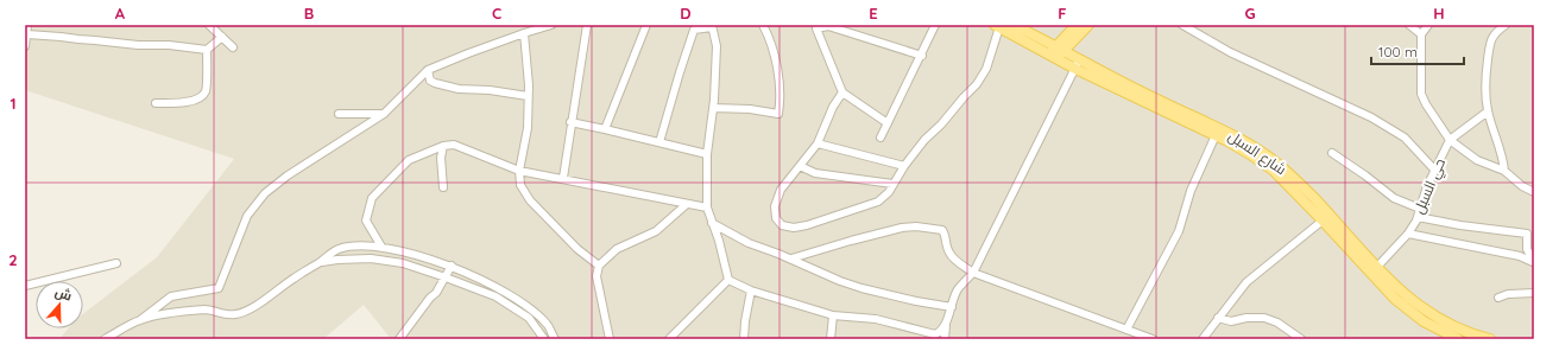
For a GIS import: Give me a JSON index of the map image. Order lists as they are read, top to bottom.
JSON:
{
  "streets": {
    "main road": ["شارع السبل"],
    "street": ["حي السبل"]
  },
  "crossings": [
    ["شارع السبل", "حي السبل"]
  ],
  "scale_bar": "100 m",
  "north": "top",
  "grid": {
    "columns": [
      "A",
      "B",
      "C",
      "D",
      "E",
      "F",
      "G",
      "H"
    ],
    "rows": ["1", "2"]
  }
}
